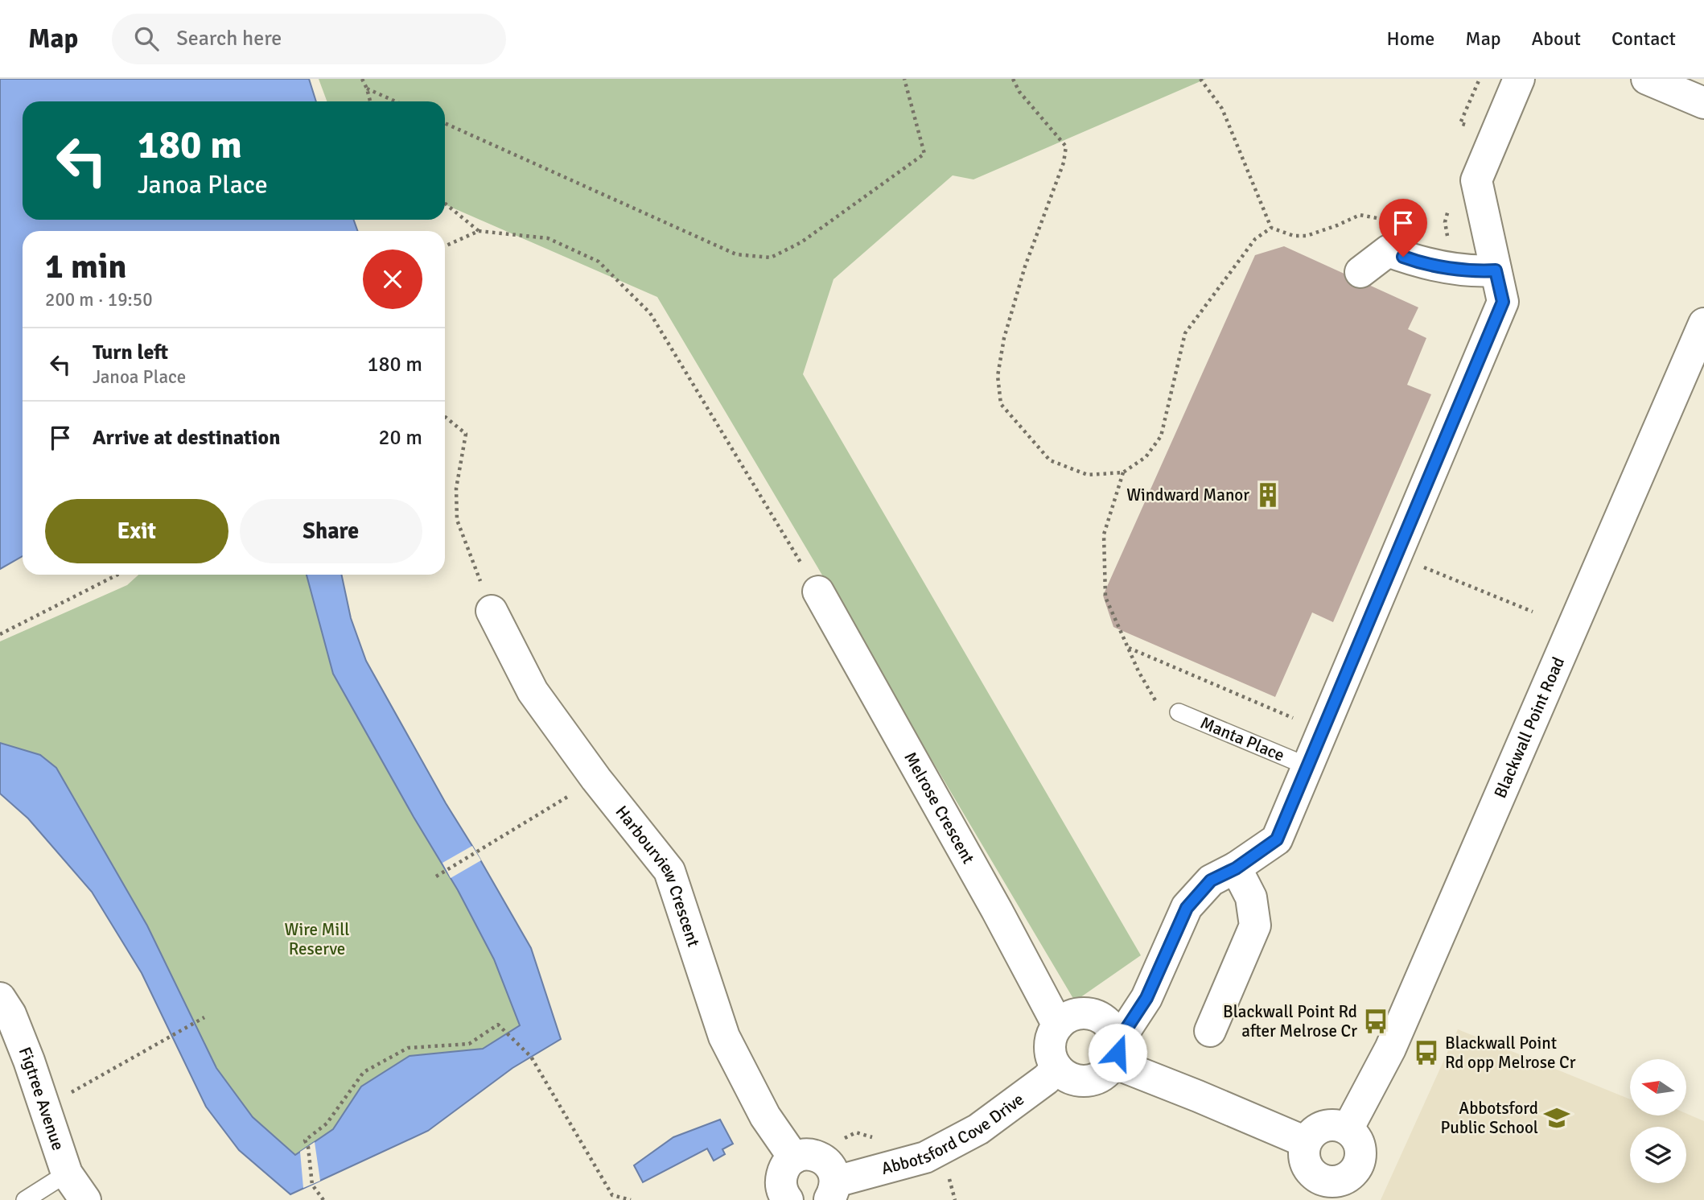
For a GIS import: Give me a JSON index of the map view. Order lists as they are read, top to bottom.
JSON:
{
  "streets": {
    "street": [
      "Blackwall Point Road",
      "Melrose Crescent",
      "Harbourview Crescent",
      "Figtree Avenue",
      "Abbotsford Cove Drive"
    ],
    "lane": ["Manta Place"]
  },
  "crossings": [
    ["Melrose Crescent", "Abbotsford Cove Drive"]
  ],
  "parks": ["Wire Mill Reserve"],
  "places": {
    "building": ["Windward Manor"],
    "bus stop": ["Blackwall Point Rd after Melrose Cr", "Blackwall Point Rd opp Melrose Cr"],
    "school or university": ["Abbotsford Public School"]
  },
  "north": "left",
  "page": {
    "header": "Map",
    "search": "Search here",
    "nav": [
      "Home",
      "Map",
      "About",
      "Contact"
    ],
    "turn": ["180 m", "Janoa Place"],
    "heading": ["1 min", "200 m · 19:50"],
    "list": [
      {
        "name": "Turn left",
        "note": "Janoa Place",
        "value": "180 m"
      },
      {
        "name": "Arrive at destination",
        "value": "20 m"
      }
    ],
    "buttons": ["Exit", "Share"]
  }
}
